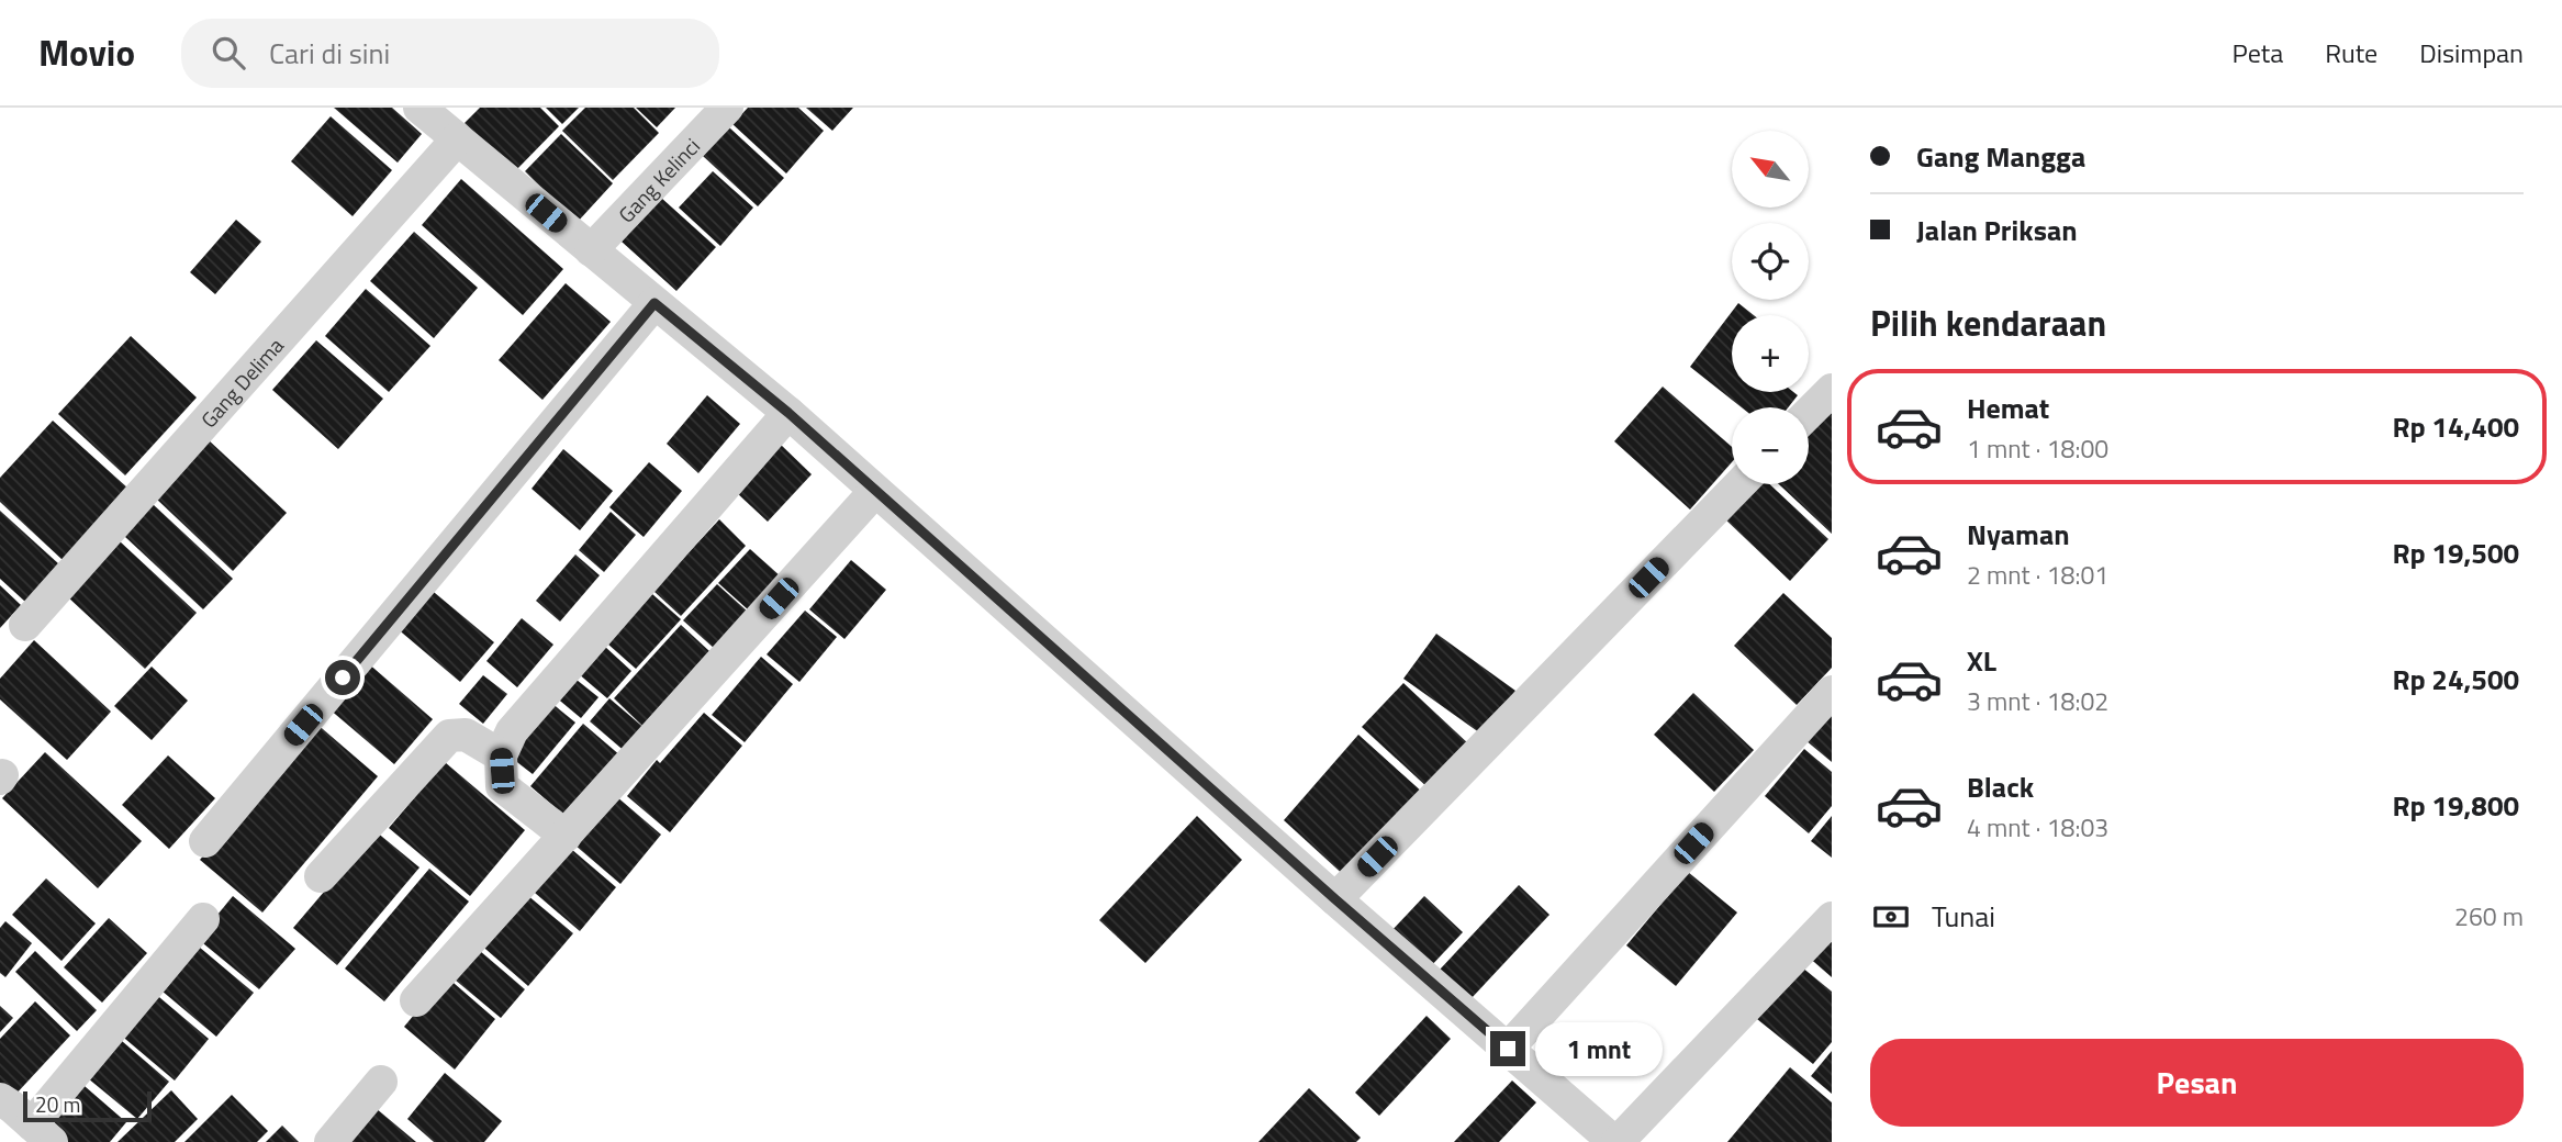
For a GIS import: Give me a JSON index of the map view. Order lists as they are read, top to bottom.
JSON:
{
  "streets": {
    "street": ["Gang Kelinci", "Gang Delima"]
  },
  "scale_bar": "20 m",
  "north": "top left",
  "page": {
    "header": "Movio",
    "search": "Cari di sini",
    "nav": ["Peta", "Rute", "Disimpan"],
    "banner": ["Gang Mangga", "Jalan Priksan"],
    "map_buttons": ["+", "−"],
    "heading": "Pilih kendaraan",
    "list": [
      {
        "name": "Hemat",
        "note": "1 mnt · 18:00",
        "value": "Rp 14,400"
      },
      {
        "name": "Nyaman",
        "note": "2 mnt · 18:01",
        "value": "Rp 19,500"
      },
      {
        "name": "XL",
        "note": "3 mnt · 18:02",
        "value": "Rp 24,500"
      },
      {
        "name": "Black",
        "note": "4 mnt · 18:03",
        "value": "Rp 19,800"
      }
    ],
    "pay": ["Tunai", "260 m"],
    "bubble": "1 mnt",
    "buttons": "Pesan",
    "scale": "20 m"
  }
}
